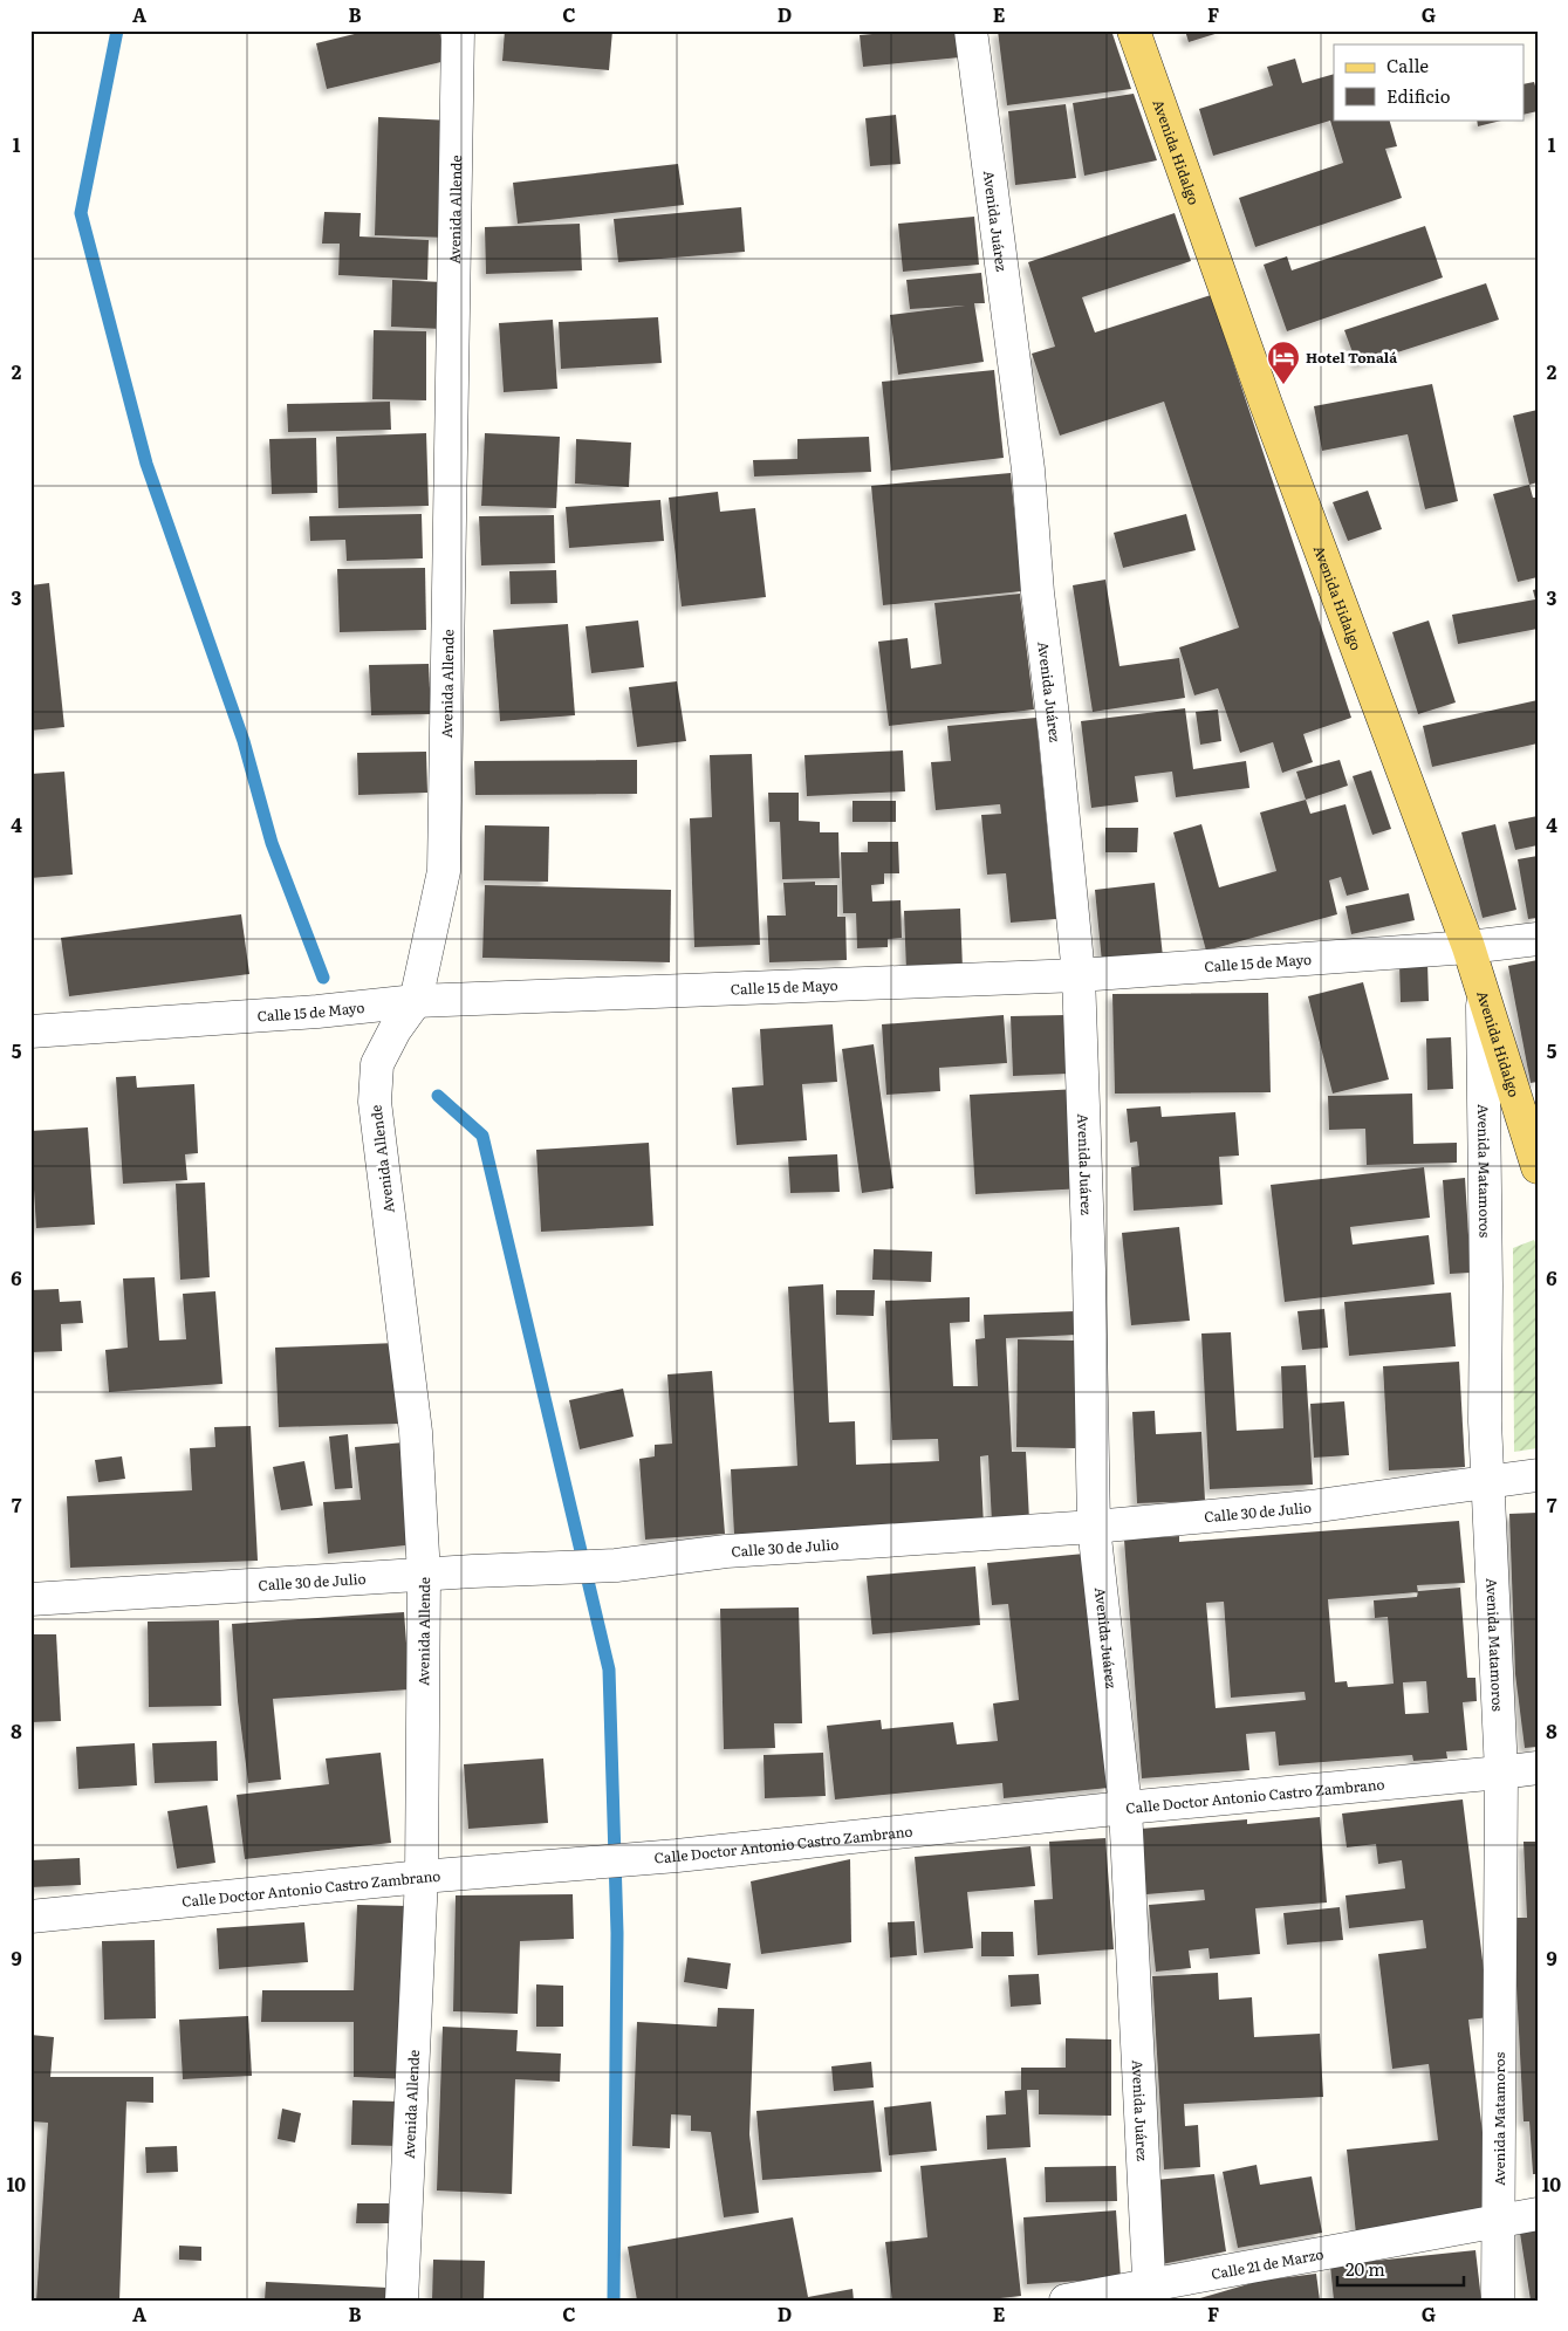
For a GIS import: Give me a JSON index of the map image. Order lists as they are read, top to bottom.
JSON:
{
  "streets": {
    "main road": ["Avenida Hidalgo"],
    "street": [
      "Avenida Allende",
      "Avenida Juárez",
      "Calle 15 de Mayo",
      "Avenida Matamoros",
      "Calle 30 de Julio",
      "Calle Doctor Antonio Castro Zambrano",
      "Calle 21 de Marzo"
    ]
  },
  "crossings": [
    ["Avenida Hidalgo", "Calle 15 de Mayo"],
    ["Avenida Hidalgo", "Avenida Matamoros"],
    ["Avenida Allende", "Calle 15 de Mayo"],
    ["Avenida Allende", "Calle 30 de Julio"],
    ["Avenida Allende", "Calle Doctor Antonio Castro Zambrano"],
    ["Avenida Juárez", "Calle 15 de Mayo"],
    ["Avenida Juárez", "Calle 30 de Julio"],
    ["Avenida Juárez", "Calle Doctor Antonio Castro Zambrano"],
    ["Avenida Juárez", "Calle 21 de Marzo"],
    ["Avenida Matamoros", "Calle 30 de Julio"],
    ["Avenida Matamoros", "Calle Doctor Antonio Castro Zambrano"],
    ["Avenida Matamoros", "Calle 21 de Marzo"]
  ],
  "places": {
    "hotel": ["Hotel Tonalá"]
  },
  "legend": ["Calle", "Edificio"],
  "scale_bar": "20 m",
  "grid": {
    "columns": [
      "A",
      "B",
      "C",
      "D",
      "E",
      "F",
      "G"
    ],
    "rows": [
      "1",
      "2",
      "3",
      "4",
      "5",
      "6",
      "7",
      "8",
      "9",
      "10"
    ]
  }
}
